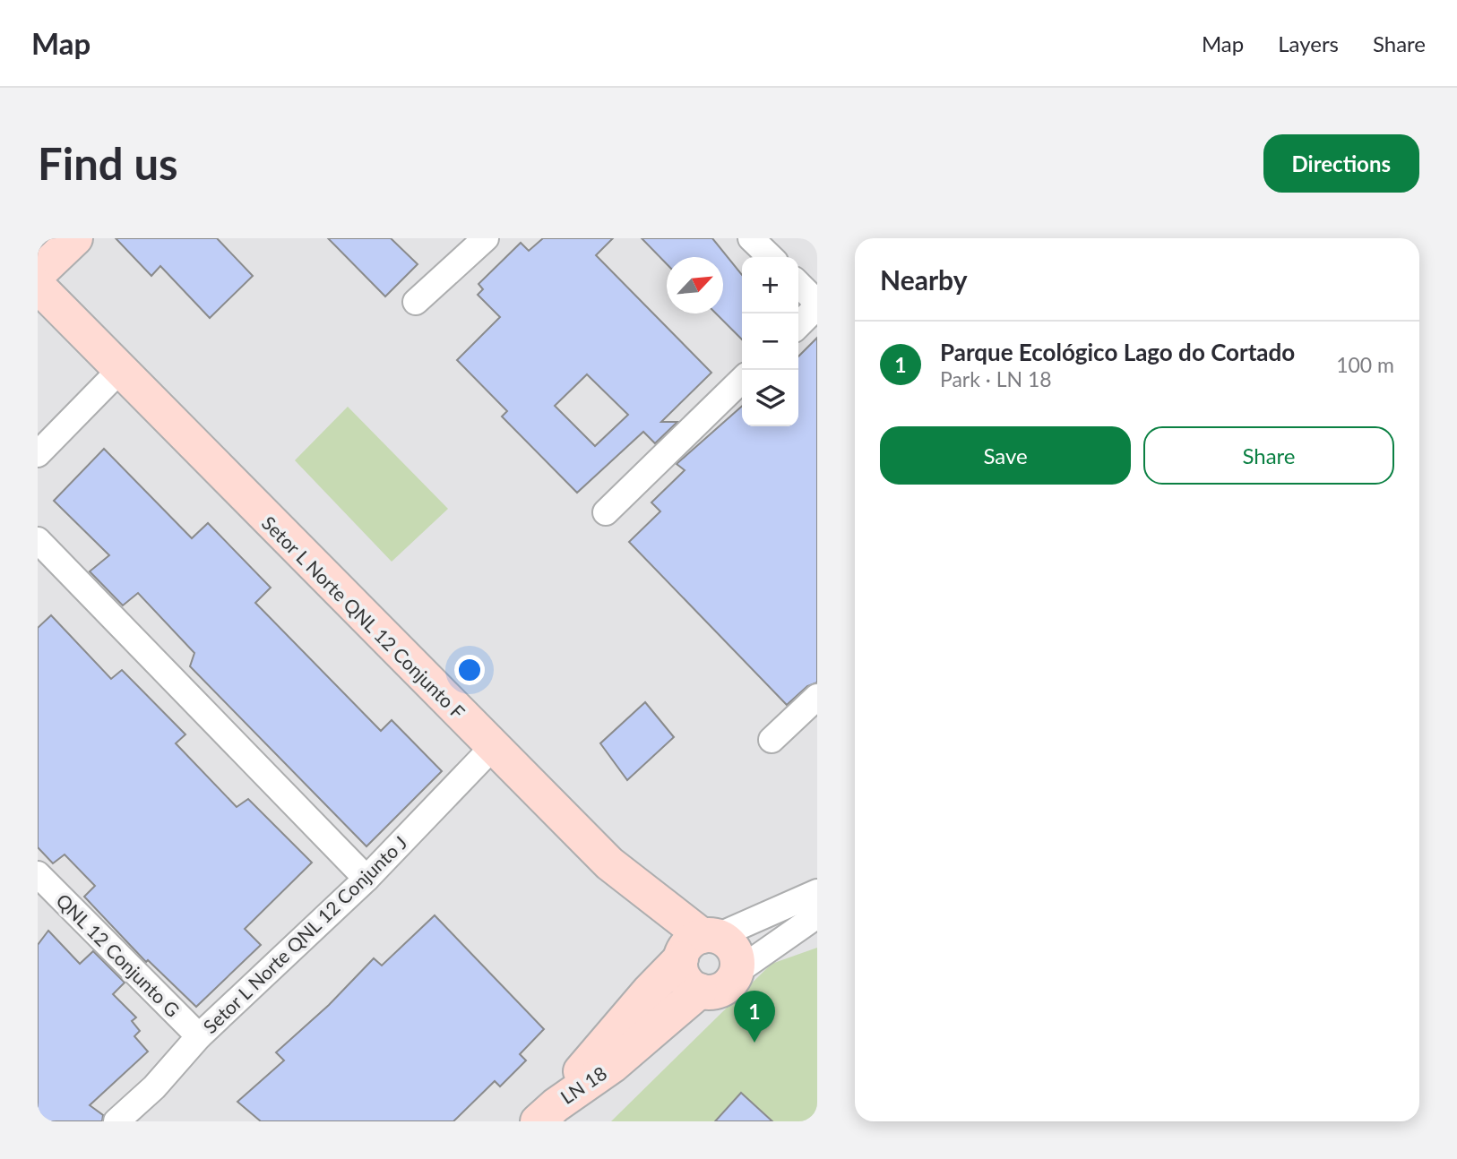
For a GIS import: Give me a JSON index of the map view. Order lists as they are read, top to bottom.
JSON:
{
  "streets": {
    "street": [
      "Setor L Norte QNL 12 Conjunto F",
      "Setor L Norte QNL 12 Conjunto J",
      "QNL 12 Conjunto G",
      "LN 18"
    ]
  },
  "crossings": [
    ["Setor L Norte QNL 12 Conjunto F", "Setor L Norte QNL 12 Conjunto J"],
    ["Setor L Norte QNL 12 Conjunto F", "LN 18"],
    ["Setor L Norte QNL 12 Conjunto J", "QNL 12 Conjunto G"]
  ],
  "north": "top right",
  "page": {
    "header": "Map",
    "nav": ["Map", "Layers", "Share"],
    "buttons": [
      "Directions",
      ["Save", "Share"]
    ],
    "title": "Find us",
    "heading": "Nearby",
    "map_buttons": ["+", "−"],
    "list": [
      {
        "mark": "1",
        "name": "Parque Ecológico Lago do Cortado",
        "note": "Park · LN 18",
        "value": "100 m"
      }
    ],
    "pins": "1"
  }
}
